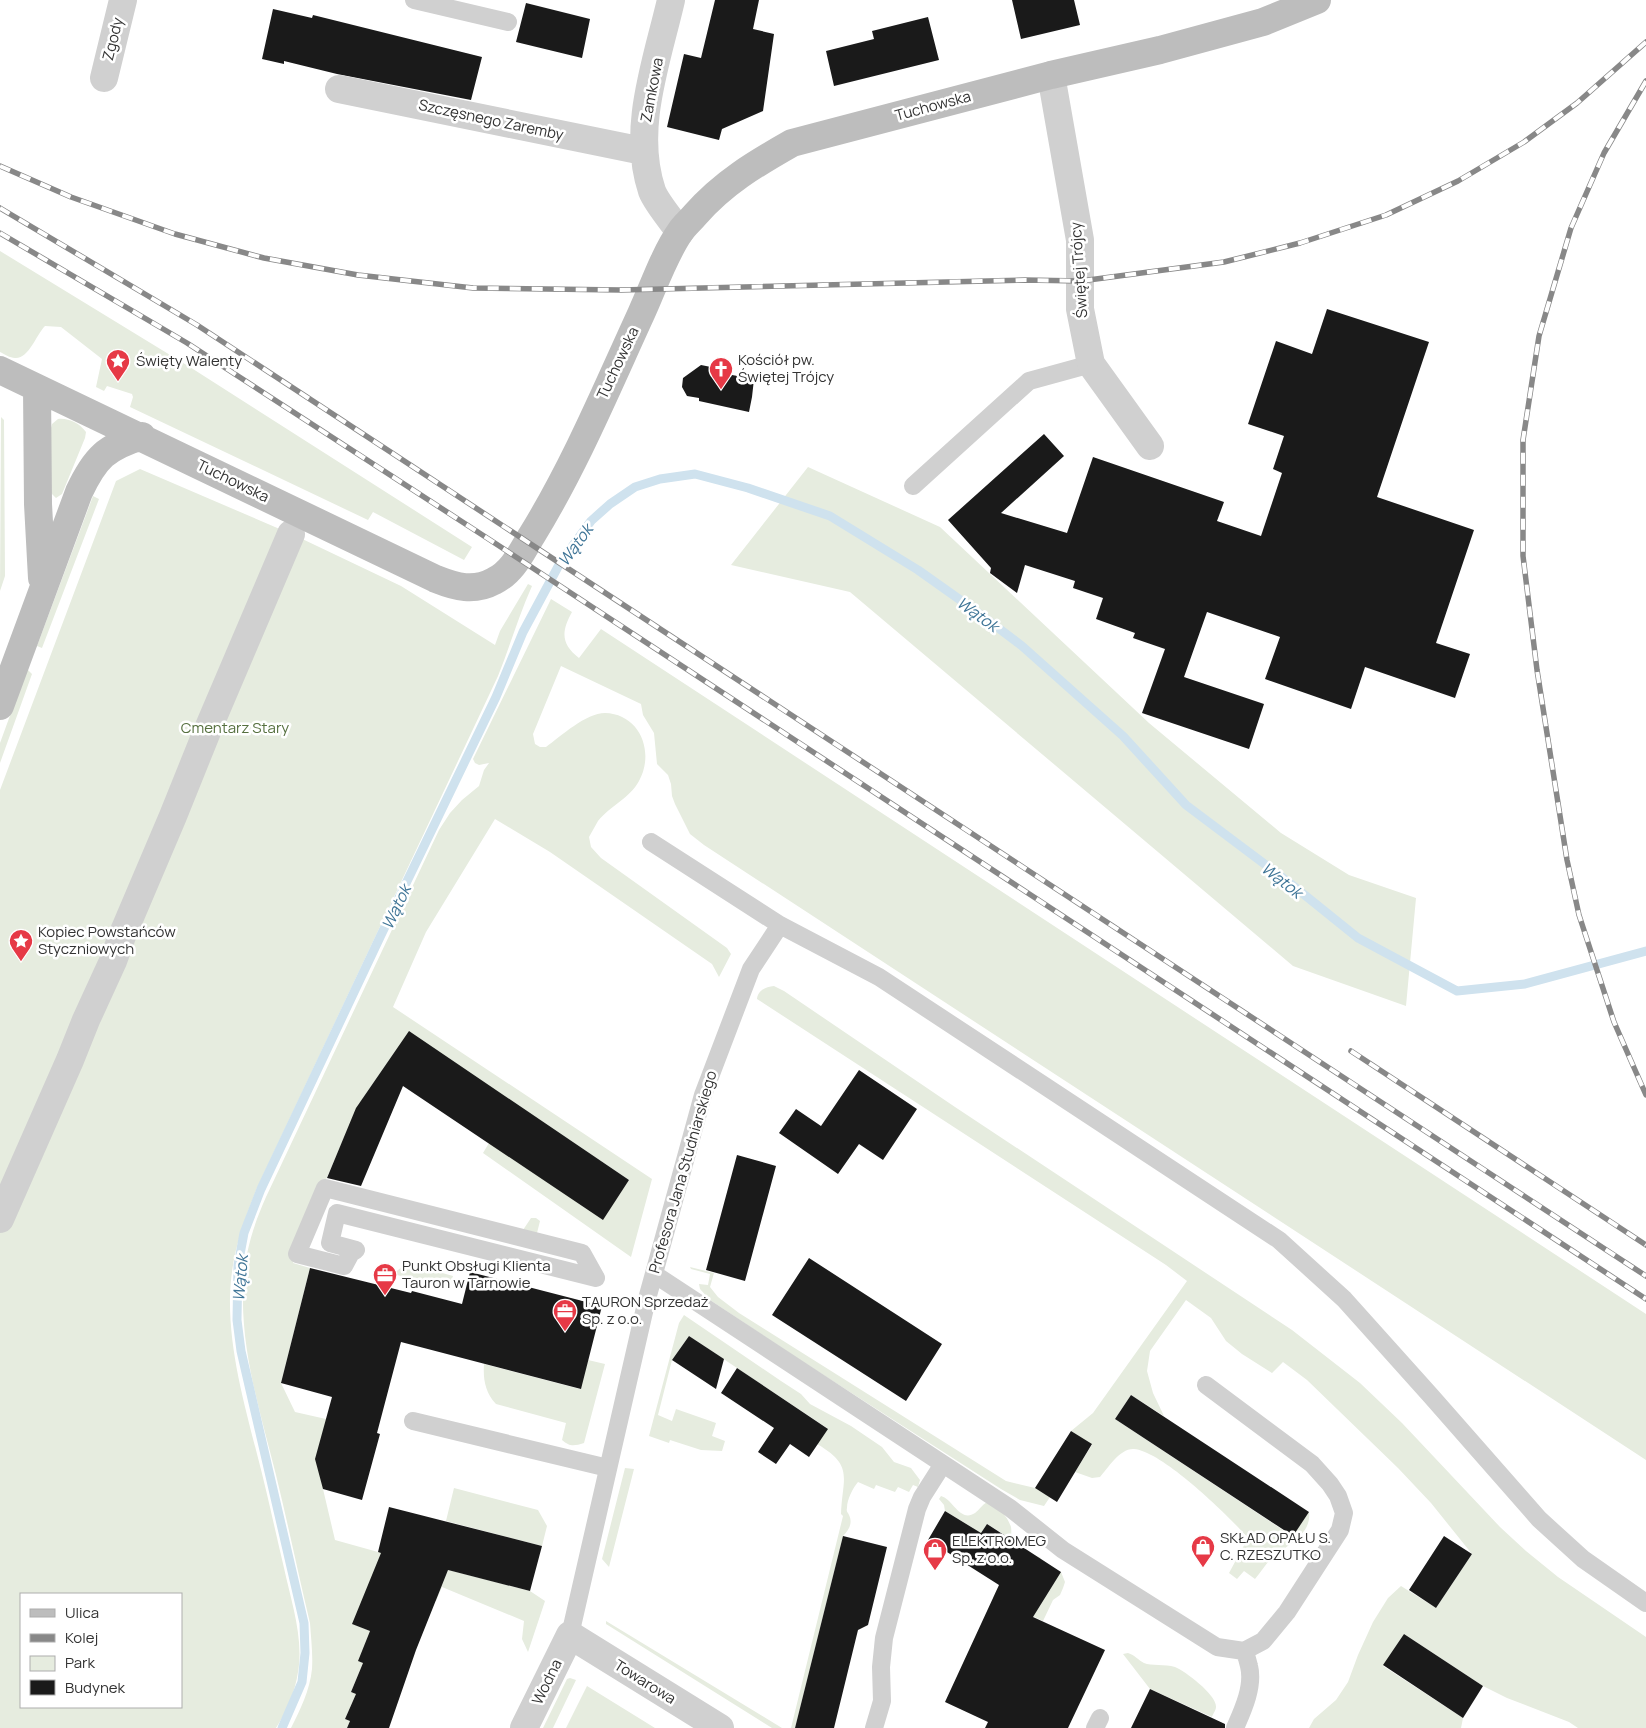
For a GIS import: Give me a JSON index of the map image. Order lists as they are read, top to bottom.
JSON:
{
  "streets": {
    "street": [
      "Zgody",
      "Zamkowa",
      "Tuchowska",
      "Szczęsnego Zaremby",
      "Świętej Trójcy",
      "Wodna",
      "Towarowa"
    ],
    "lane": ["Profesora Jana Studniarskiego"]
  },
  "crossings": [
    ["Zamkowa", "Tuchowska"],
    ["Zamkowa", "Szczęsnego Zaremby"],
    ["Tuchowska", "Świętej Trójcy"],
    ["Profesora Jana Studniarskiego", "Wodna"],
    ["Profesora Jana Studniarskiego", "Towarowa"],
    ["Wodna", "Towarowa"]
  ],
  "water": ["Wątok"],
  "parks": ["Cmentarz Stary"],
  "places": {
    "place": ["Święty Walenty", "Kopiec Powstańców Styczniowych"],
    "church": ["Kościół pw. Świętej Trójcy"],
    "office": ["Punkt Obsługi Klienta Tauron w Tarnowie", "TAURON Sprzedaż Sp. z o.o."],
    "shop": ["SKŁAD OPAŁU S. C. RZESZUTKO", "ELEKTROMEG Sp. z o.o."]
  },
  "legend": [
    "Ulica",
    "Kolej",
    "Park",
    "Budynek"
  ]
}
